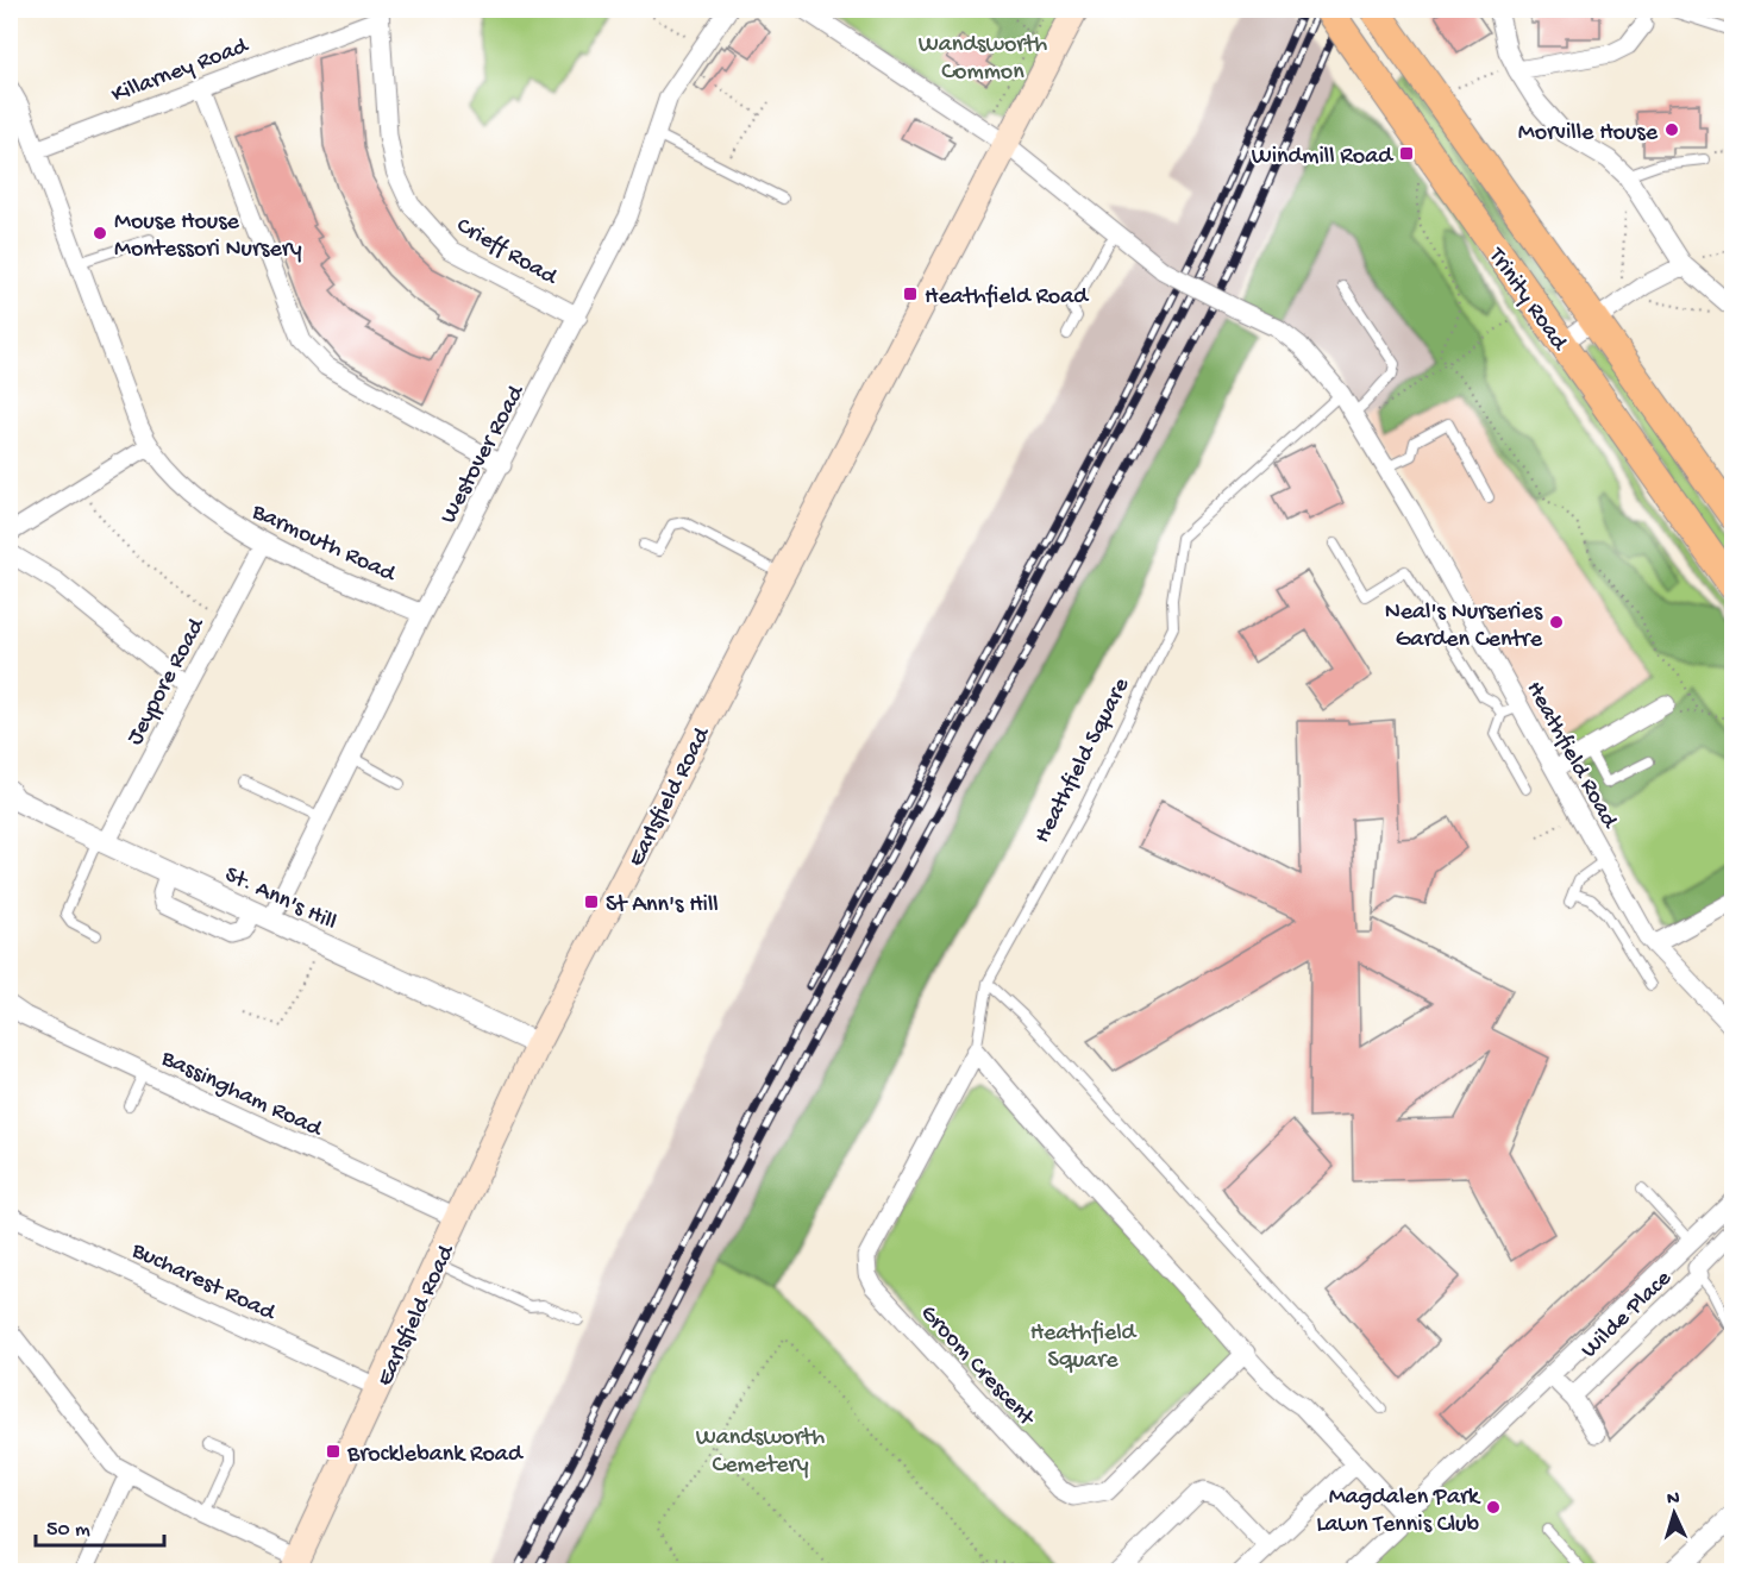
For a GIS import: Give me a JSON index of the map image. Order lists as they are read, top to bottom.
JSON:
{
  "streets": {
    "highway": ["Trinity Road"],
    "main road": ["Earlsfield Road"],
    "street": [
      "Killarney Road",
      "Crieff Road",
      "Westover Road",
      "Barmouth Road",
      "Jeypore Road",
      "Heathfield Road",
      "St. Ann's Hill",
      "Bassingham Road",
      "Bucharest Road",
      "Wilde Place",
      "Groom Crescent"
    ],
    "lane": ["Heathfield Square"]
  },
  "crossings": [
    ["Killarney Road", "Crieff Road"],
    ["Killarney Road", "Barmouth Road"],
    ["Crieff Road", "Westover Road"],
    ["Westover Road", "Barmouth Road"],
    ["Westover Road", "St. Ann's Hill"],
    ["Barmouth Road", "Jeypore Road"],
    ["Jeypore Road", "St. Ann's Hill"],
    ["Heathfield Road", "Heathfield Square"],
    ["Heathfield Road", "Earlsfield Road"],
    ["Heathfield Square", "Groom Crescent"],
    ["Earlsfield Road", "St. Ann's Hill"],
    ["Earlsfield Road", "Bassingham Road"],
    ["Earlsfield Road", "Bucharest Road"]
  ],
  "parks": ["Wandsworth Common", "Heathfield Square", "Wandsworth Cemetery"],
  "places": {
    "other": [
      "Morville House",
      "Mouse House Montessori Nursery",
      "Neal's Nurseries Garden Centre",
      "Magdalen Park Lawn Tennis Club"
    ],
    "transit": [
      "Windmill Road",
      "Heathfield Road",
      "St Ann's Hill",
      "Brocklebank Road"
    ]
  },
  "scale_bar": "50 m",
  "north": "top"
}
